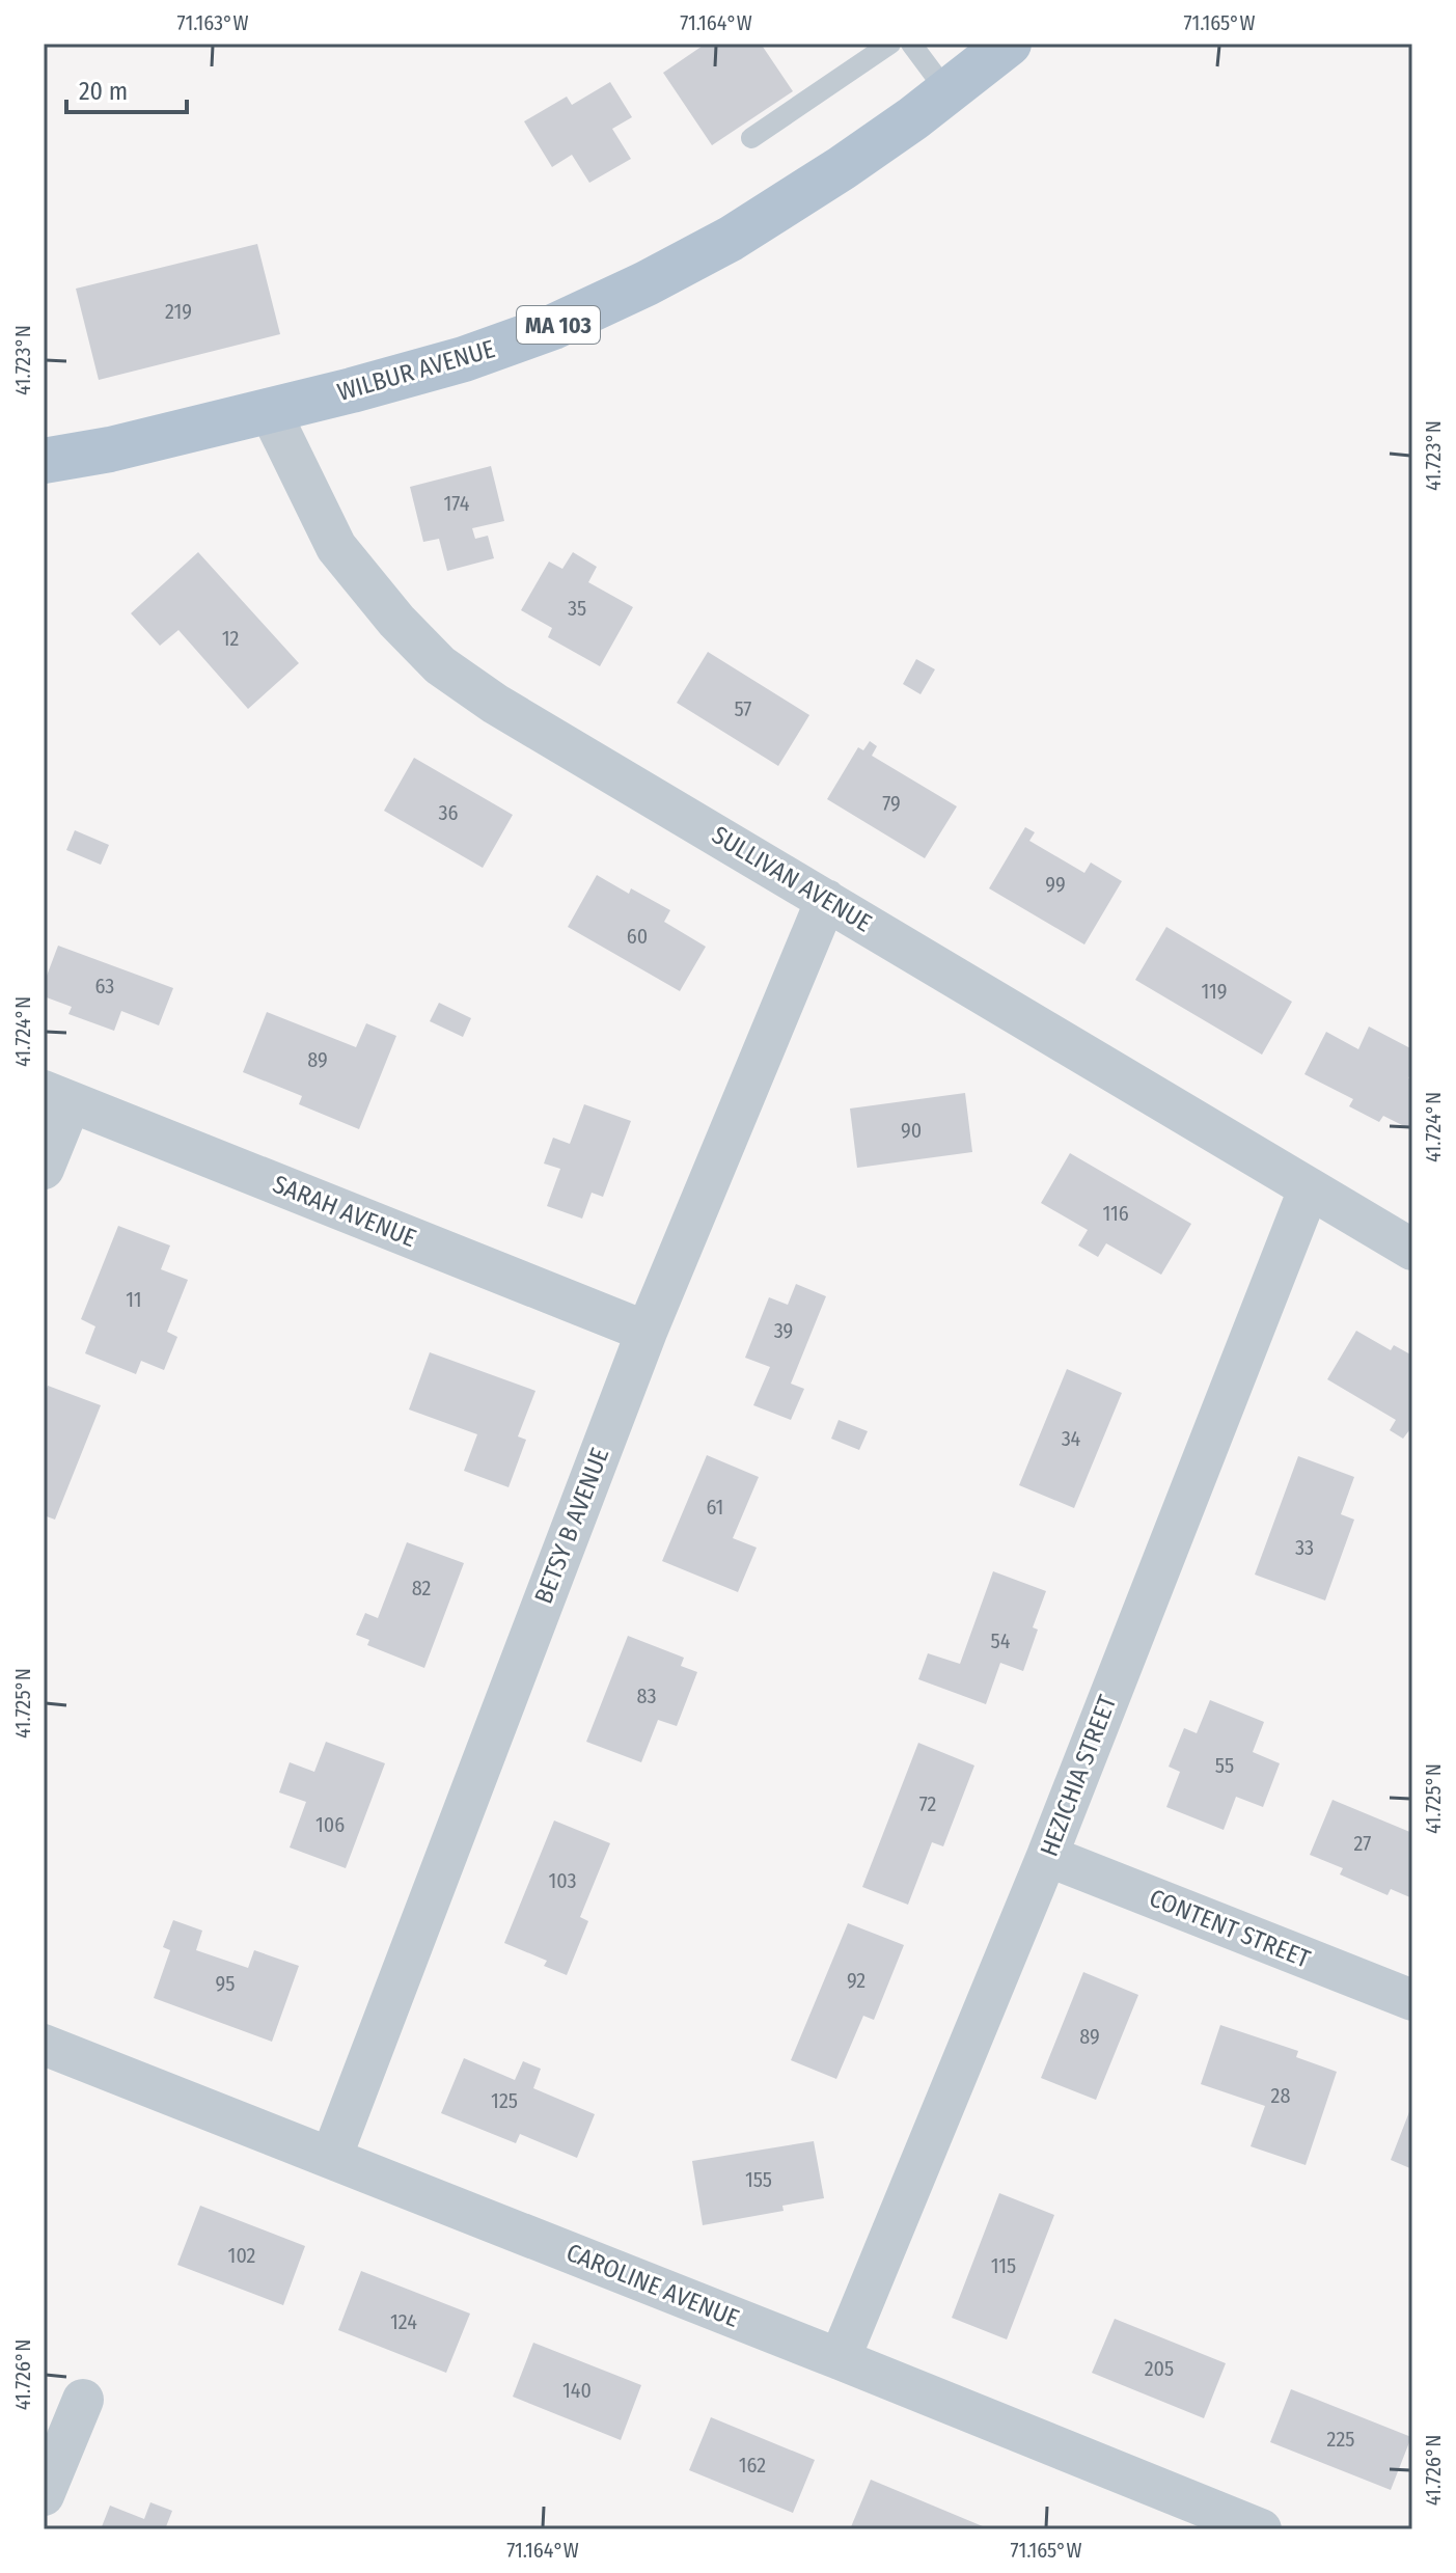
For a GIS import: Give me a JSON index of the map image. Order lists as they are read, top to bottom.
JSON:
{
  "streets": {
    "main road": ["MA 103", "WILBUR AVENUE"],
    "street": [
      "SULLIVAN AVENUE",
      "SARAH AVENUE",
      "BETSY B AVENUE",
      "HEZICHIA STREET",
      "CONTENT STREET",
      "CAROLINE AVENUE"
    ]
  },
  "crossings": [
    ["WILBUR AVENUE", "SULLIVAN AVENUE"],
    ["SULLIVAN AVENUE", "BETSY B AVENUE"],
    ["SULLIVAN AVENUE", "HEZICHIA STREET"],
    ["SARAH AVENUE", "BETSY B AVENUE"],
    ["BETSY B AVENUE", "CAROLINE AVENUE"],
    ["HEZICHIA STREET", "CONTENT STREET"],
    ["HEZICHIA STREET", "CAROLINE AVENUE"]
  ],
  "house_numbers": [
    "219",
    "174",
    "35",
    "12",
    "57",
    "79",
    "36",
    "99",
    "60",
    "63",
    "119",
    "89",
    "90",
    "116",
    "11",
    "39",
    "34",
    "61",
    "33",
    "82",
    "54",
    "83",
    "55",
    "72",
    "106",
    "27",
    "103",
    "92",
    "95",
    "89",
    "28",
    "125",
    "155",
    "102",
    "115",
    "124",
    "205",
    "140",
    "225",
    "162"
  ],
  "scale_bar": "20 m",
  "coordinates": [
    "71.163°W",
    "71.164°W",
    "71.165°W",
    "41.723°N",
    "41.724°N",
    "41.725°N",
    "41.726°N"
  ]
}
